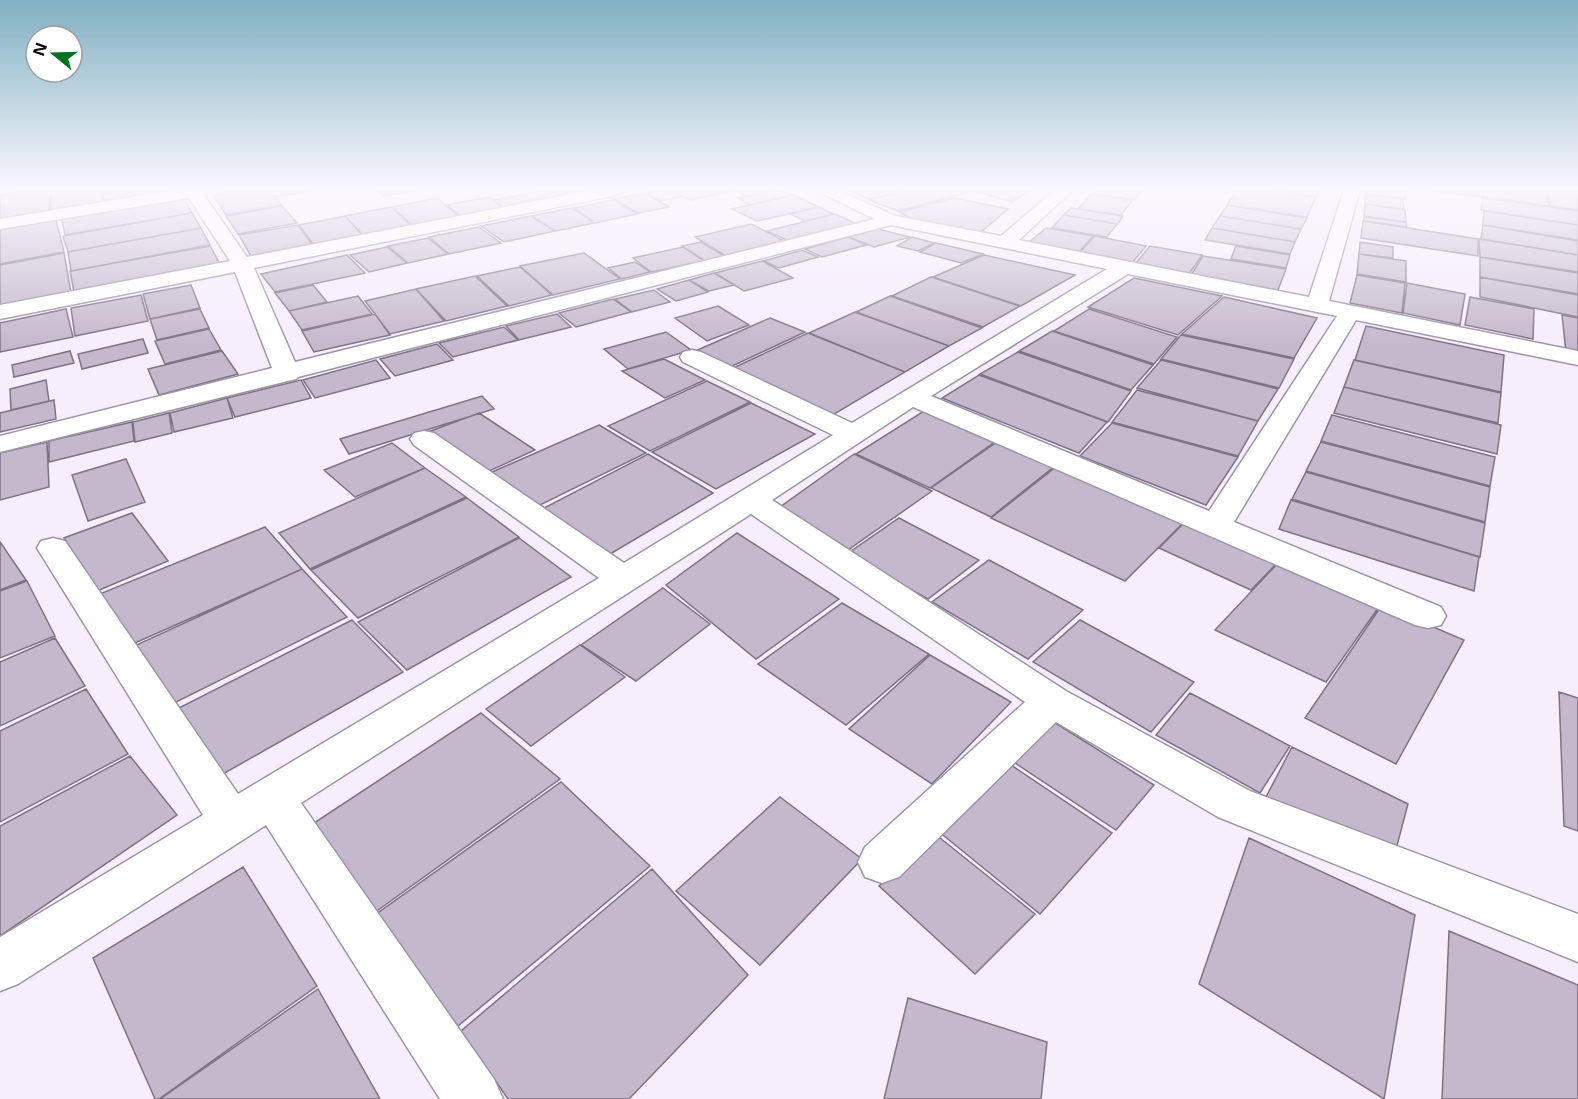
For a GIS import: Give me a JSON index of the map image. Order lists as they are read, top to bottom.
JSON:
{
  "north": "left"
}
